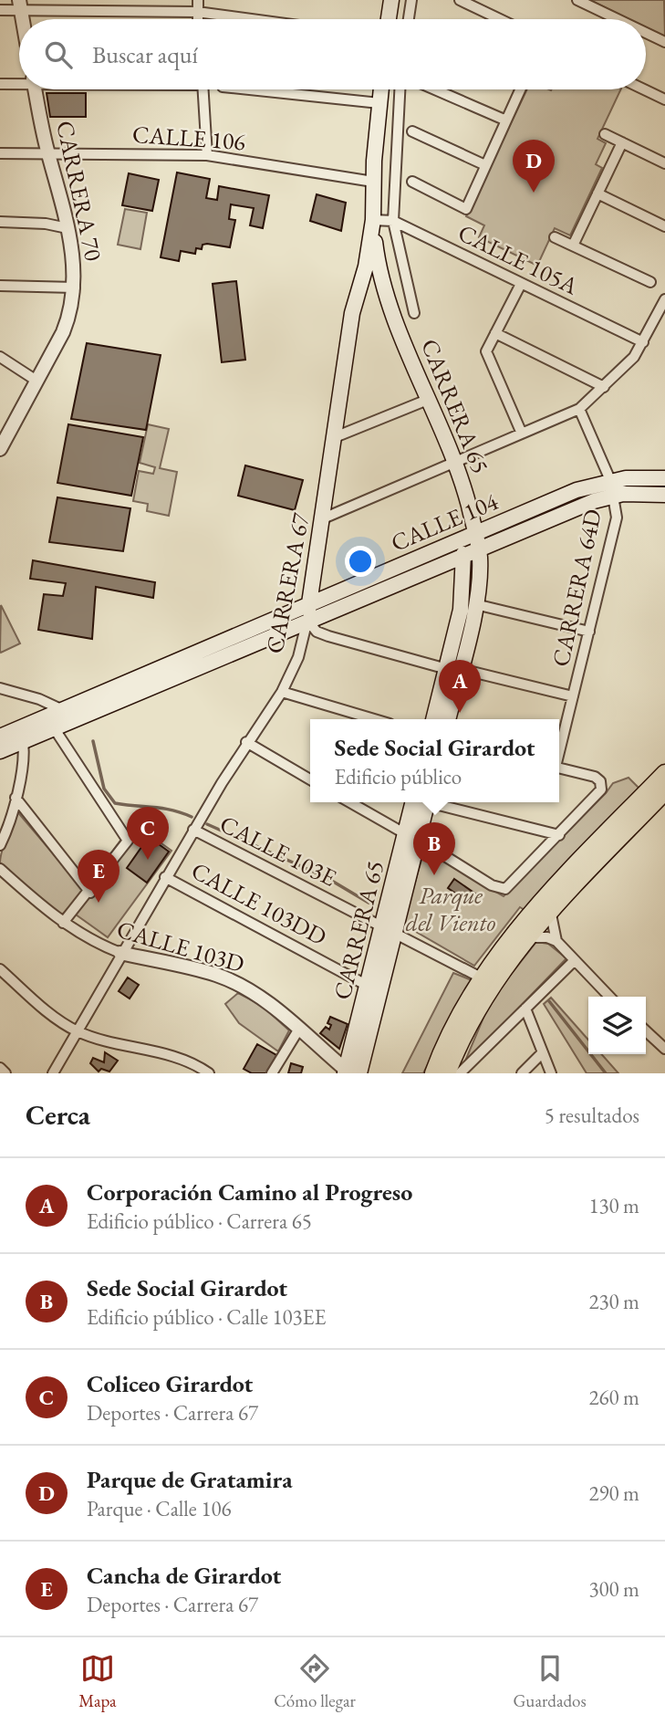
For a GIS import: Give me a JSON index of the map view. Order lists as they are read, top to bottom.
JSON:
{
  "streets": {
    "main road": ["CARRERA 65", "CALLE 104", "CARRERA 67"],
    "street": [
      "CALLE 106",
      "CARRERA 70",
      "CALLE 105A",
      "CARRERA 64D",
      "CALLE 103E",
      "CALLE 103DD",
      "CALLE 103D"
    ]
  },
  "crossings": [
    ["CALLE 106", "CARRERA 70"],
    ["CALLE 106", "CARRERA 67"],
    ["CALLE 105A", "CARRERA 65"],
    ["CALLE 105A", "CARRERA 67"],
    ["CARRERA 65", "CALLE 104"],
    ["CARRERA 65", "CARRERA 67"],
    ["CARRERA 65", "CALLE 103E"],
    ["CARRERA 65", "CALLE 103DD"],
    ["CARRERA 65", "CALLE 103D"],
    ["CALLE 104", "CARRERA 67"],
    ["CALLE 104", "CARRERA 64D"],
    ["CARRERA 67", "CALLE 103E"],
    ["CARRERA 67", "CALLE 103DD"],
    ["CARRERA 67", "CALLE 103D"]
  ],
  "parks": ["Parque del Viento"],
  "page": {
    "search": "Buscar aquí",
    "pins": [
      "D",
      "A",
      "C",
      "B",
      "E"
    ],
    "popup": ["Sede Social Girardot", "Edificio público"],
    "heading": ["Cerca", "5 resultados"],
    "list": [
      {
        "mark": "A",
        "name": "Corporación Camino al Progreso",
        "note": "Edificio público · Carrera 65",
        "value": "130 m"
      },
      {
        "mark": "B",
        "name": "Sede Social Girardot",
        "note": "Edificio público · Calle 103EE",
        "value": "230 m"
      },
      {
        "mark": "C",
        "name": "Coliceo Girardot",
        "note": "Deportes · Carrera 67",
        "value": "260 m"
      },
      {
        "mark": "D",
        "name": "Parque de Gratamira",
        "note": "Parque · Calle 106",
        "value": "290 m"
      },
      {
        "mark": "E",
        "name": "Cancha de Girardot",
        "note": "Deportes · Carrera 67",
        "value": "300 m"
      }
    ],
    "nav": ["Mapa", "Cómo llegar", "Guardados"]
  }
}
